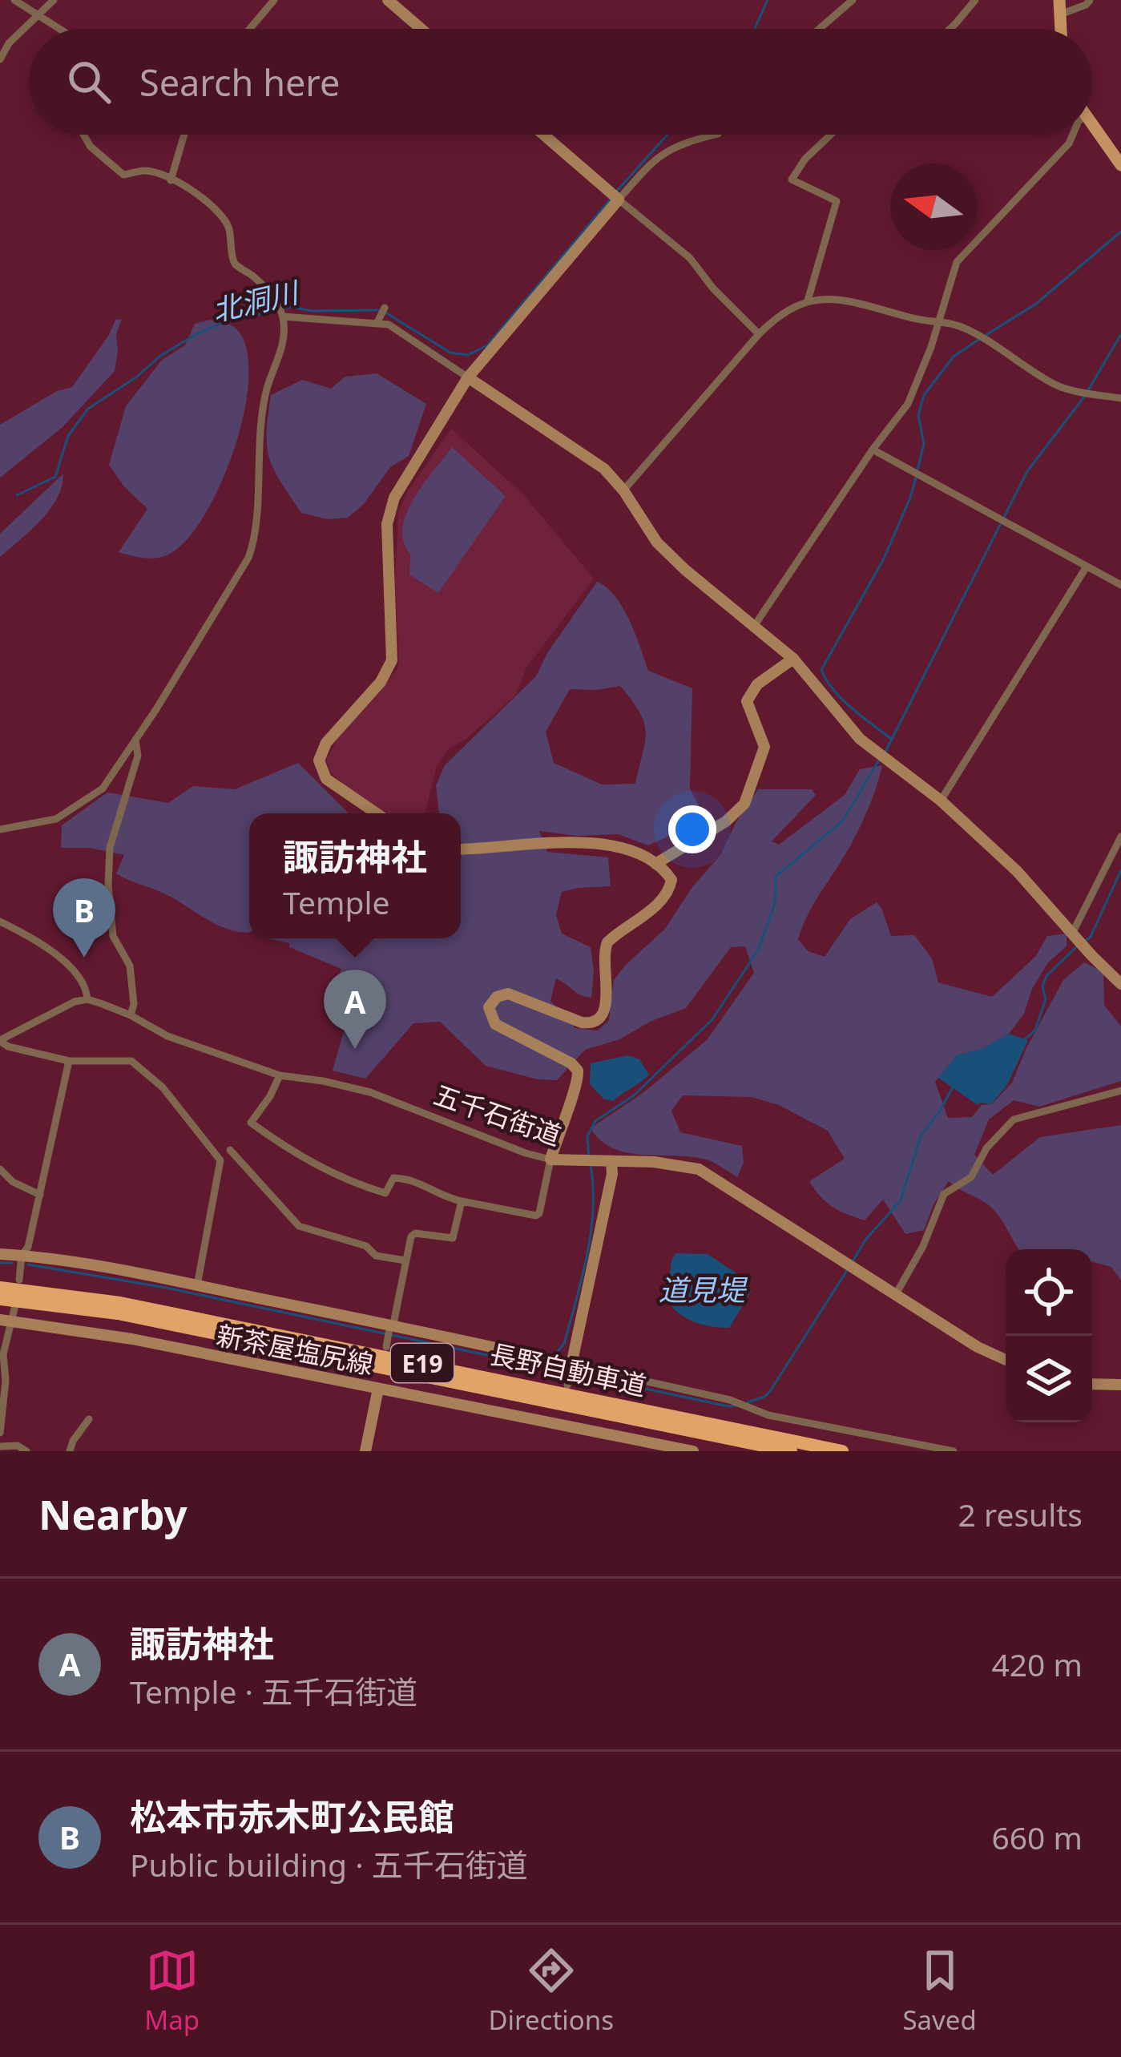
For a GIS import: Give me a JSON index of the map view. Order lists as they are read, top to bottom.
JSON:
{
  "streets": {
    "highway": ["E19", "長野自動車道"],
    "street": ["五千石街道", "新茶屋塩尻線"]
  },
  "water": ["北洞川", "道見堤"],
  "north": "left",
  "page": {
    "search": "Search here",
    "popup": ["諏訪神社", "Temple"],
    "pins": ["B", "A"],
    "heading": ["Nearby", "2 results"],
    "list": [
      {
        "mark": "A",
        "name": "諏訪神社",
        "note": "Temple · 五千石街道",
        "value": "420 m"
      },
      {
        "mark": "B",
        "name": "松本市赤木町公民館",
        "note": "Public building · 五千石街道",
        "value": "660 m"
      }
    ],
    "nav": ["Map", "Directions", "Saved"]
  }
}
